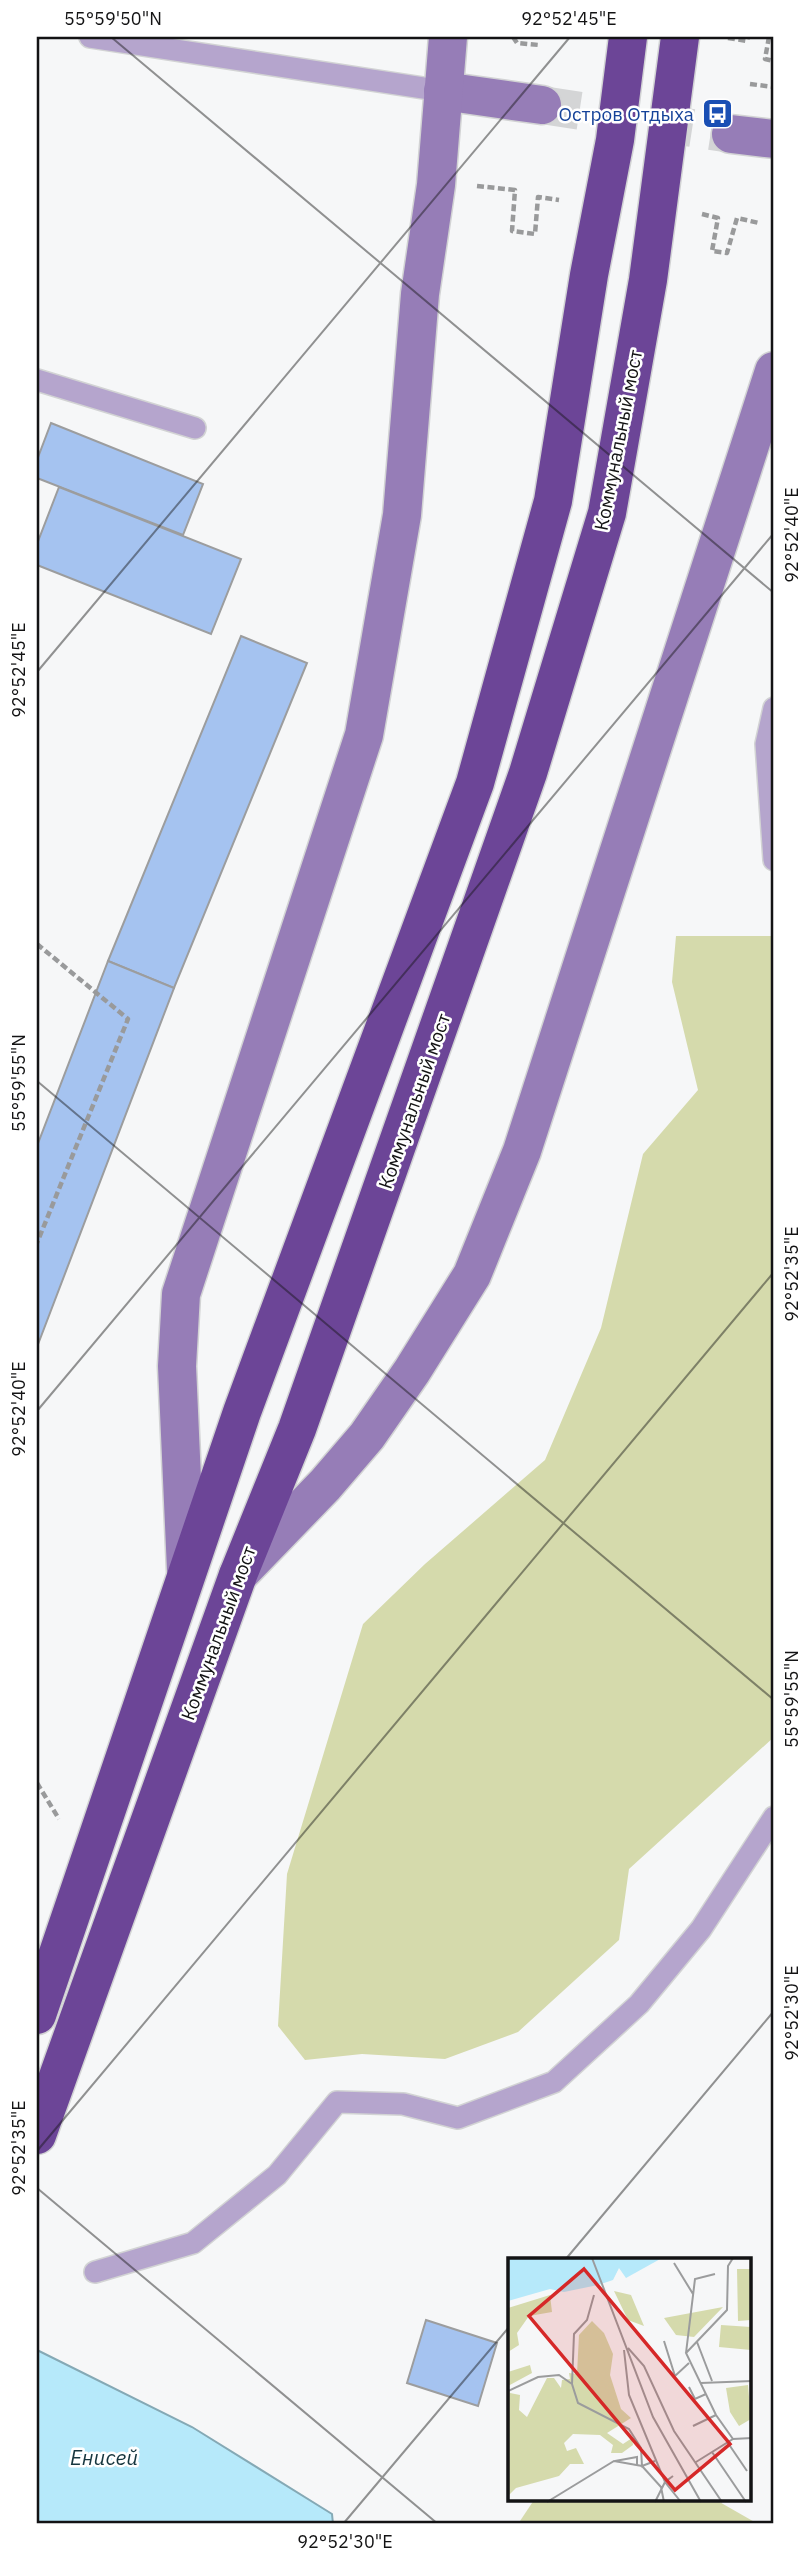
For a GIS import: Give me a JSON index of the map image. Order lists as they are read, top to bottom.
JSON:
{
  "streets": {
    "highway": ["Коммунальный мост"]
  },
  "water": ["Енисей"],
  "places": {
    "bus stop": ["Остров Отдыха"]
  },
  "coordinates": [
    "55°59'50\"N",
    "92°52'45\"E",
    "92°52'40\"E",
    "55°59'55\"N",
    "92°52'35\"E",
    "92°52'30\"E"
  ]
}
